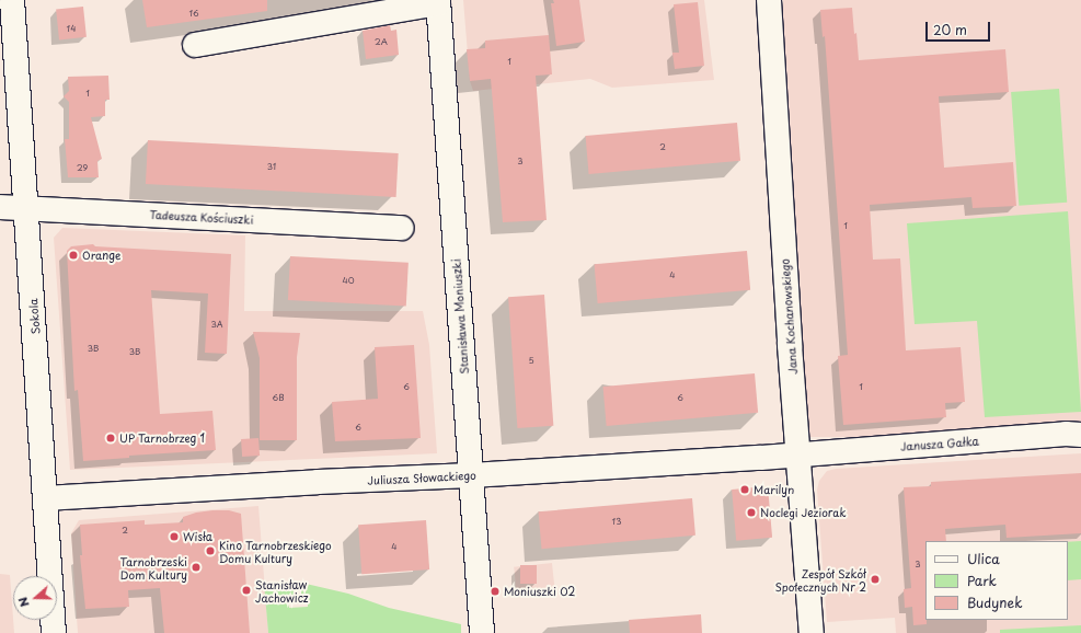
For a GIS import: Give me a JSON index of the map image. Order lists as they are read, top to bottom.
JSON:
{
  "streets": {
    "street": [
      "Tadeusza Kościuszki",
      "Sokola",
      "Stanisława Moniuszki",
      "Jana Kochanowskiego",
      "Janusza Gałka",
      "Juliusza Słowackiego"
    ]
  },
  "crossings": [
    ["Tadeusza Kościuszki", "Sokola"],
    ["Sokola", "Juliusza Słowackiego"],
    ["Stanisława Moniuszki", "Juliusza Słowackiego"],
    ["Jana Kochanowskiego", "Janusza Gałka"],
    ["Jana Kochanowskiego", "Juliusza Słowackiego"],
    ["Janusza Gałka", "Juliusza Słowackiego"]
  ],
  "places": [
    "Orange",
    "UP Tarnobrzeg 1",
    "Marilyn",
    "Noclegi Jeziorak",
    "Wisła",
    "Kino Tarnobrzeskiego Domu Kultury",
    "Tarnobrzeski Dom Kultury",
    "Zespół Szkół Społecznych Nr 2",
    "Stanisław Jachowicz",
    "Moniuszki 02"
  ],
  "house_numbers": [
    "16",
    "14",
    "2A",
    "1",
    "1",
    "2",
    "3",
    "31",
    "29",
    "1",
    "4",
    "40",
    "3A",
    "3B",
    "3B",
    "5",
    "6",
    "1",
    "6B",
    "6",
    "6",
    "13",
    "2",
    "4",
    "3"
  ],
  "legend": ["Ulica", "Park", "Budynek"],
  "scale_bar": "20 m",
  "north": "left"
}
